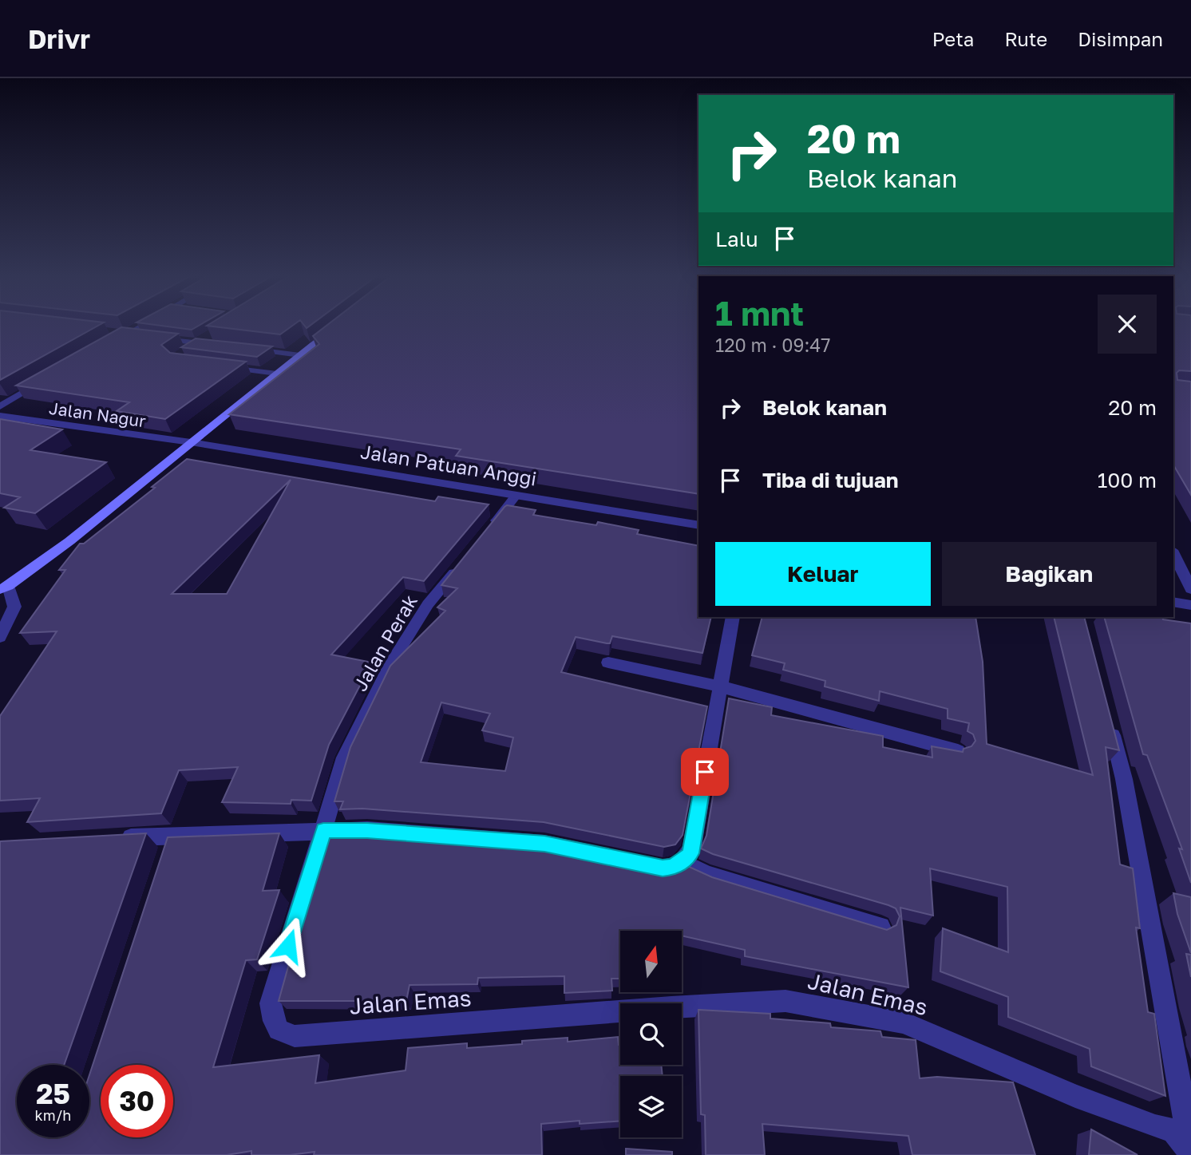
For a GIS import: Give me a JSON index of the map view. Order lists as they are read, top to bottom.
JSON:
{
  "streets": {
    "street": [
      "Jalan Nagur",
      "Jalan Patuan Anggi",
      "Jalan Perak",
      "Jalan Emas"
    ]
  },
  "crossings": [
    ["Jalan Nagur", "Jalan Patuan Anggi"],
    ["Jalan Perak", "Jalan Emas"]
  ],
  "north": "top",
  "page": {
    "header": "Drivr",
    "nav": ["Peta", "Rute", "Disimpan"],
    "turn": ["20 m", "Belok kanan"],
    "then": "Lalu",
    "heading": ["1 mnt", "120 m · 09:47"],
    "list": [
      {
        "name": "Belok kanan",
        "value": "20 m"
      },
      {
        "name": "Tiba di tujuan",
        "value": "100 m"
      }
    ],
    "buttons": ["Keluar", "Bagikan"],
    "speed": "25 km/h",
    "limit": "30"
  }
}
